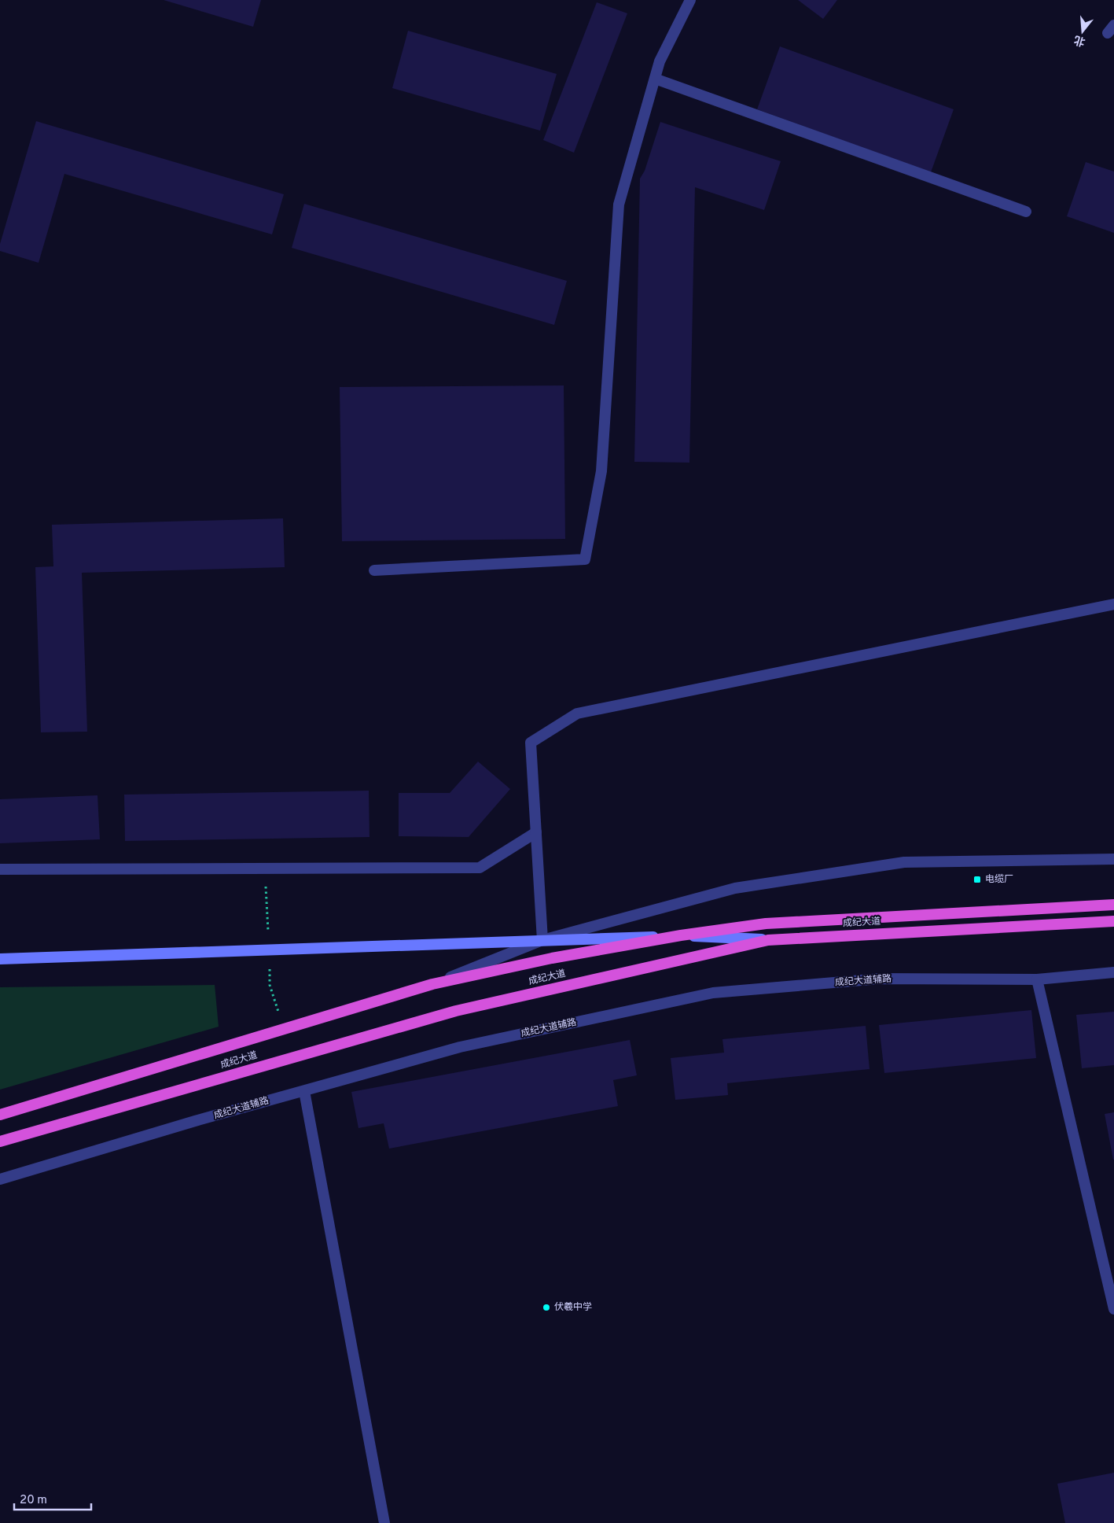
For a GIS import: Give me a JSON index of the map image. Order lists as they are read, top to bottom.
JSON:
{
  "streets": {
    "highway": ["成纪大道"],
    "street": ["成纪大道辅路"]
  },
  "places": {
    "transit": ["电缆厂"],
    "other": ["伏羲中学"]
  },
  "scale_bar": "20 m",
  "north": "bottom"
}
